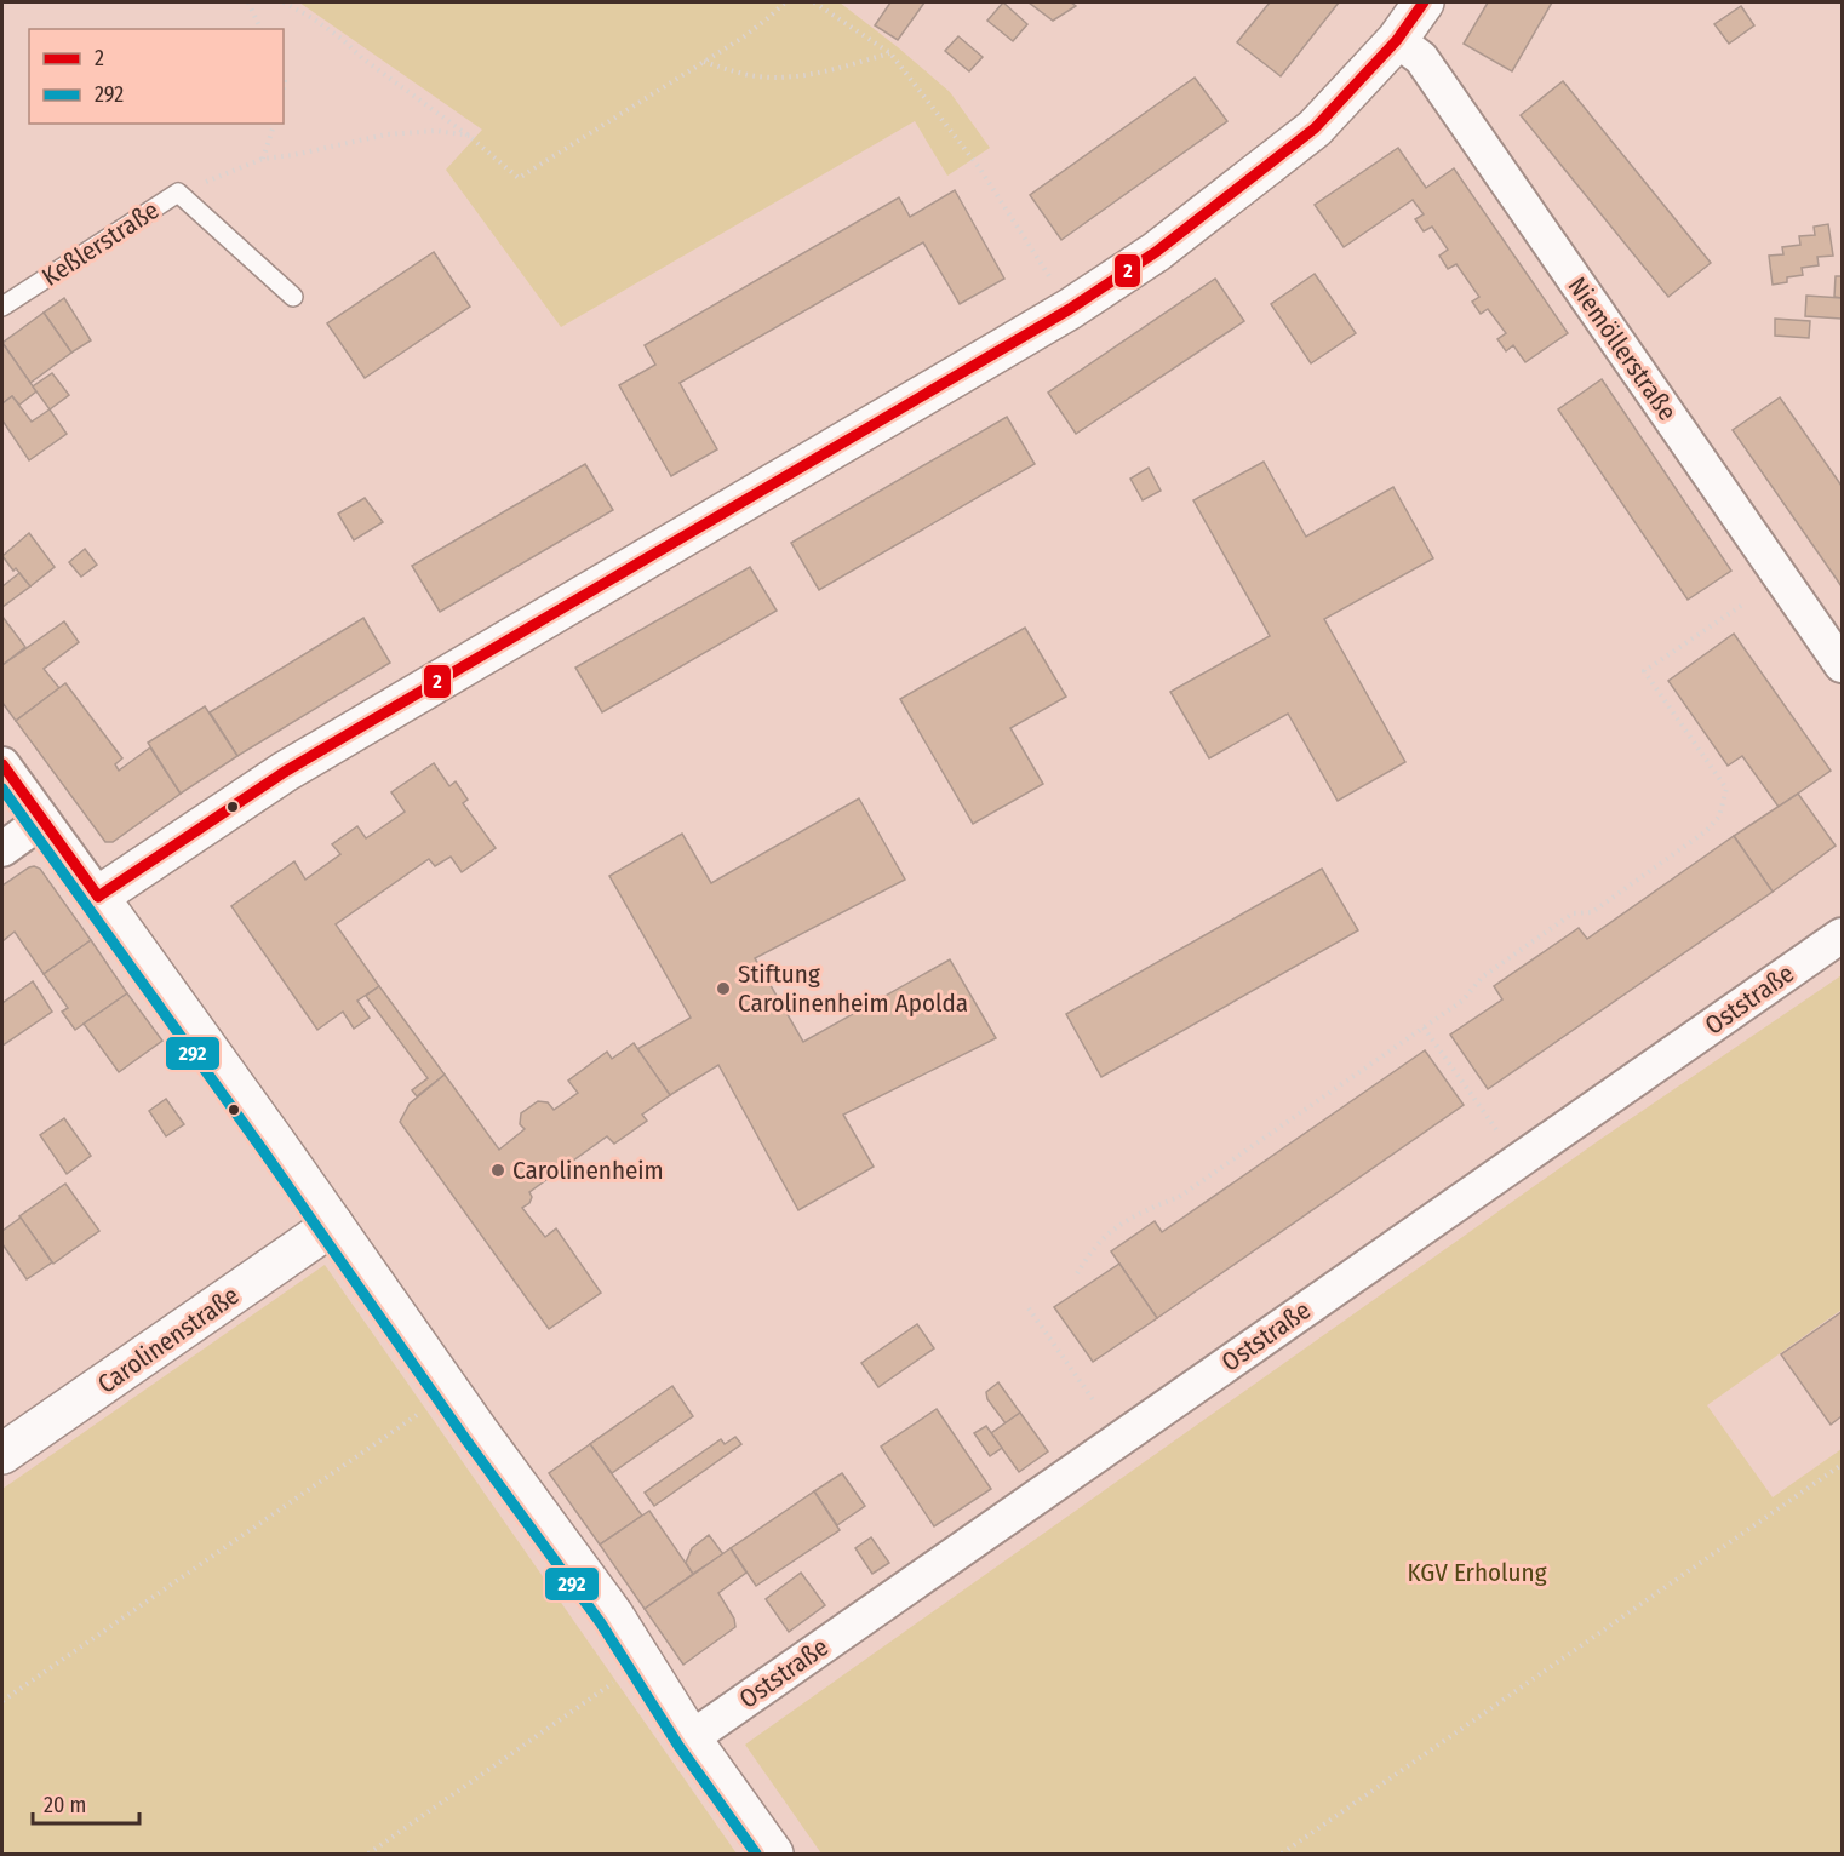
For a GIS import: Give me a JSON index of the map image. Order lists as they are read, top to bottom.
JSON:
{
  "streets": {
    "street": ["Niemöllerstraße", "Oststraße", "Carolinenstraße"],
    "lane": ["Keßlerstraße"]
  },
  "parks": ["KGV Erholung"],
  "places": ["Stiftung Carolinenheim Apolda", "Carolinenheim"],
  "lines": ["transit line 2", "transit line 292"],
  "legend": ["2", "292"],
  "scale_bar": "20 m"
}
